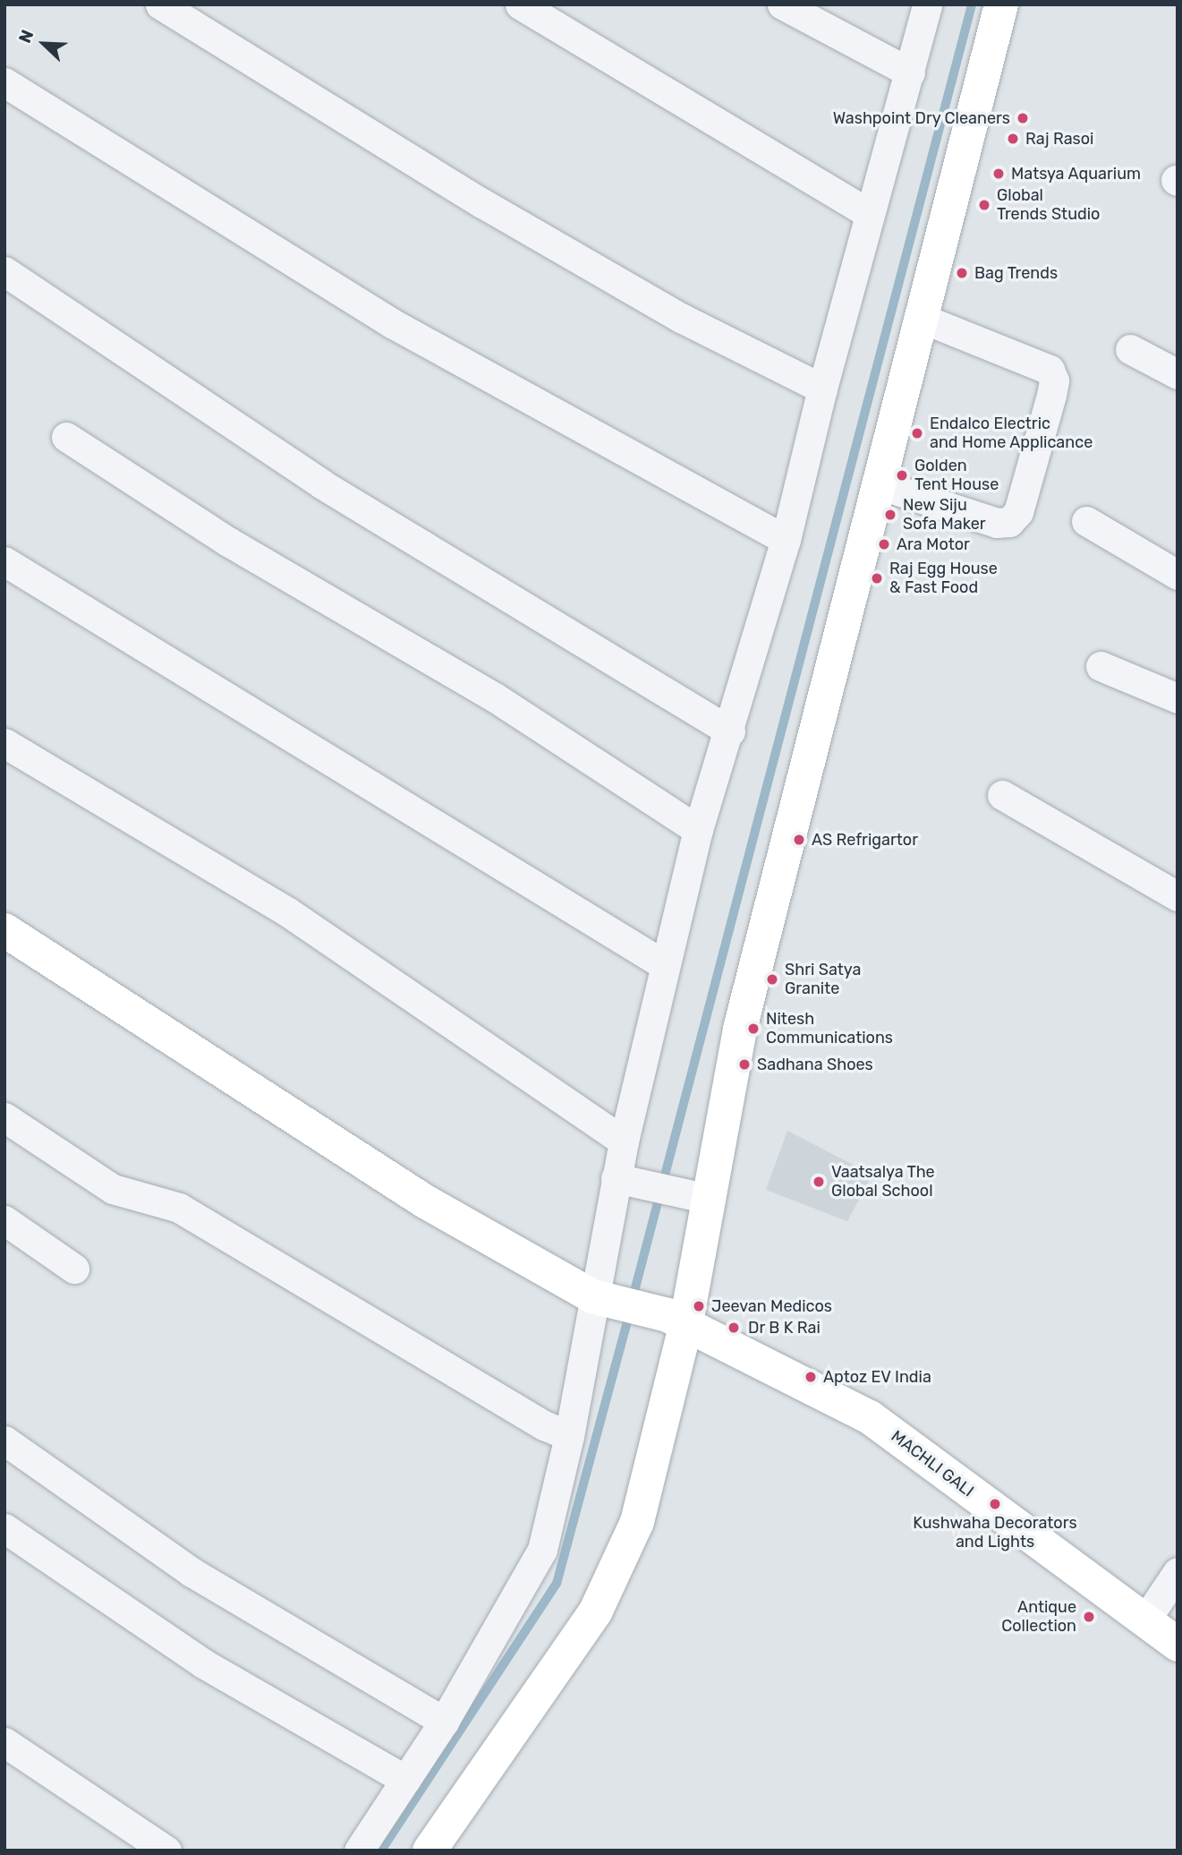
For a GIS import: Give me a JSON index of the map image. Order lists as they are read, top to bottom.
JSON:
{
  "streets": {
    "street": ["MACHLI GALI"]
  },
  "places": [
    "Washpoint Dry Cleaners",
    "Raj Rasoi",
    "Matsya Aquarium",
    "Global Trends Studio",
    "Bag Trends",
    "Endalco Electric and Home Applicance",
    "Golden Tent House",
    "New Siju Sofa Maker",
    "Ara Motor",
    "Raj Egg House & Fast Food",
    "AS Refrigartor",
    "Shri Satya Granite",
    "Nitesh Communications",
    "Sadhana Shoes",
    "Vaatsalya The Global School",
    "Jeevan Medicos",
    "Dr B K Rai",
    "Aptoz EV India",
    "Kushwaha Decorators and Lights",
    "Antique Collection"
  ],
  "north": "top left"
}
